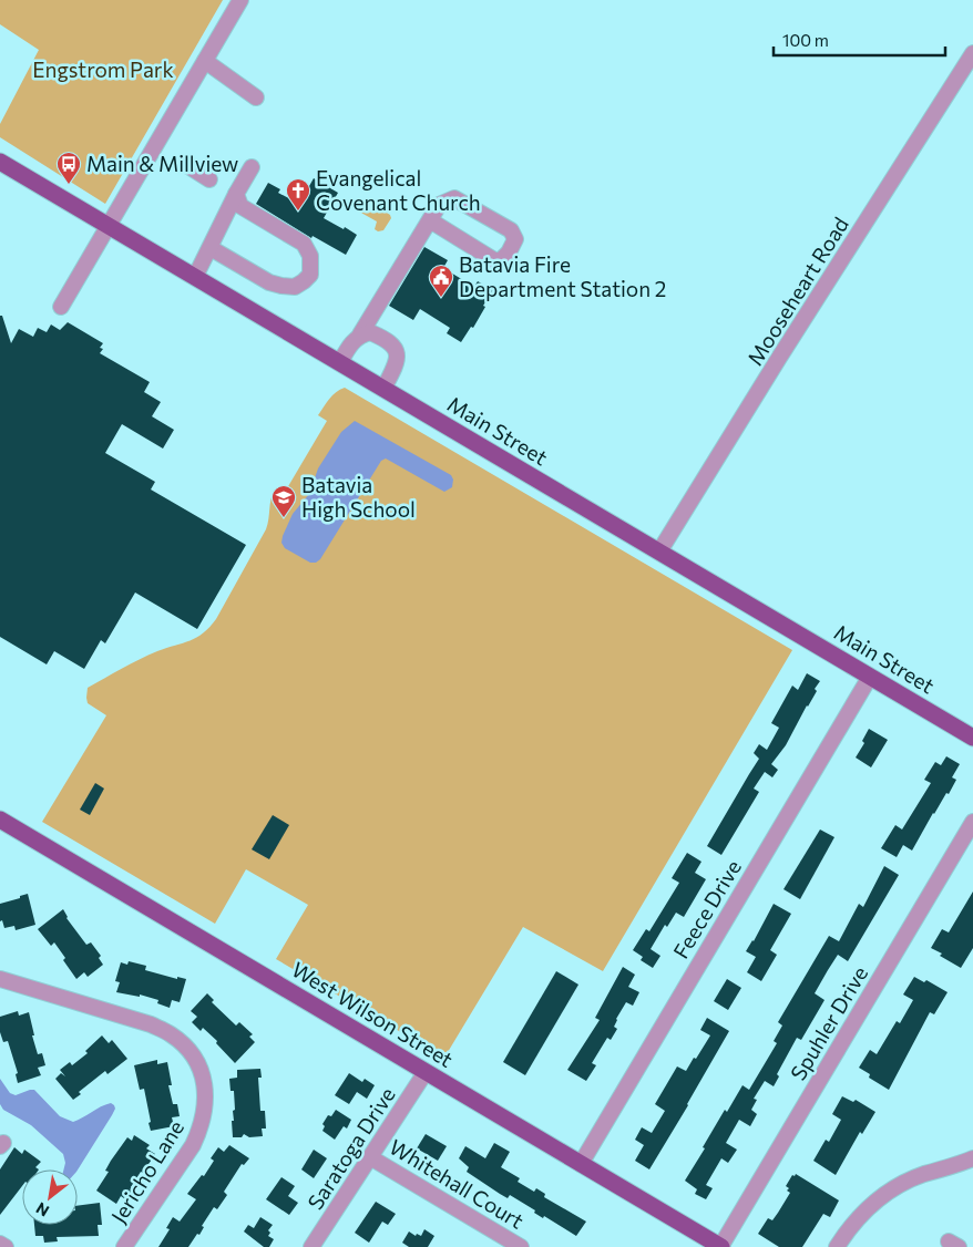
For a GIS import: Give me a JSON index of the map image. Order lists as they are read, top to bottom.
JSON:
{
  "streets": {
    "main road": ["Main Street", "West Wilson Street"],
    "street": [
      "Mooseheart Road",
      "Feece Drive",
      "Spuhler Drive",
      "Saratoga Drive",
      "Jericho Lane",
      "Whitehall Court"
    ]
  },
  "crossings": [
    ["Mooseheart Road", "Main Street"],
    ["Main Street", "Feece Drive"],
    ["Feece Drive", "West Wilson Street"],
    ["West Wilson Street", "Spuhler Drive"],
    ["West Wilson Street", "Saratoga Drive"],
    ["Saratoga Drive", "Whitehall Court"]
  ],
  "parks": ["Engstrom Park"],
  "places": {
    "bus stop": ["Main & Millview"],
    "church": ["Evangelical Covenant Church"],
    "public building": ["Batavia Fire Department Station 2"],
    "school or university": ["Batavia High School"]
  },
  "scale_bar": "100 m",
  "north": "bottom left"
}
